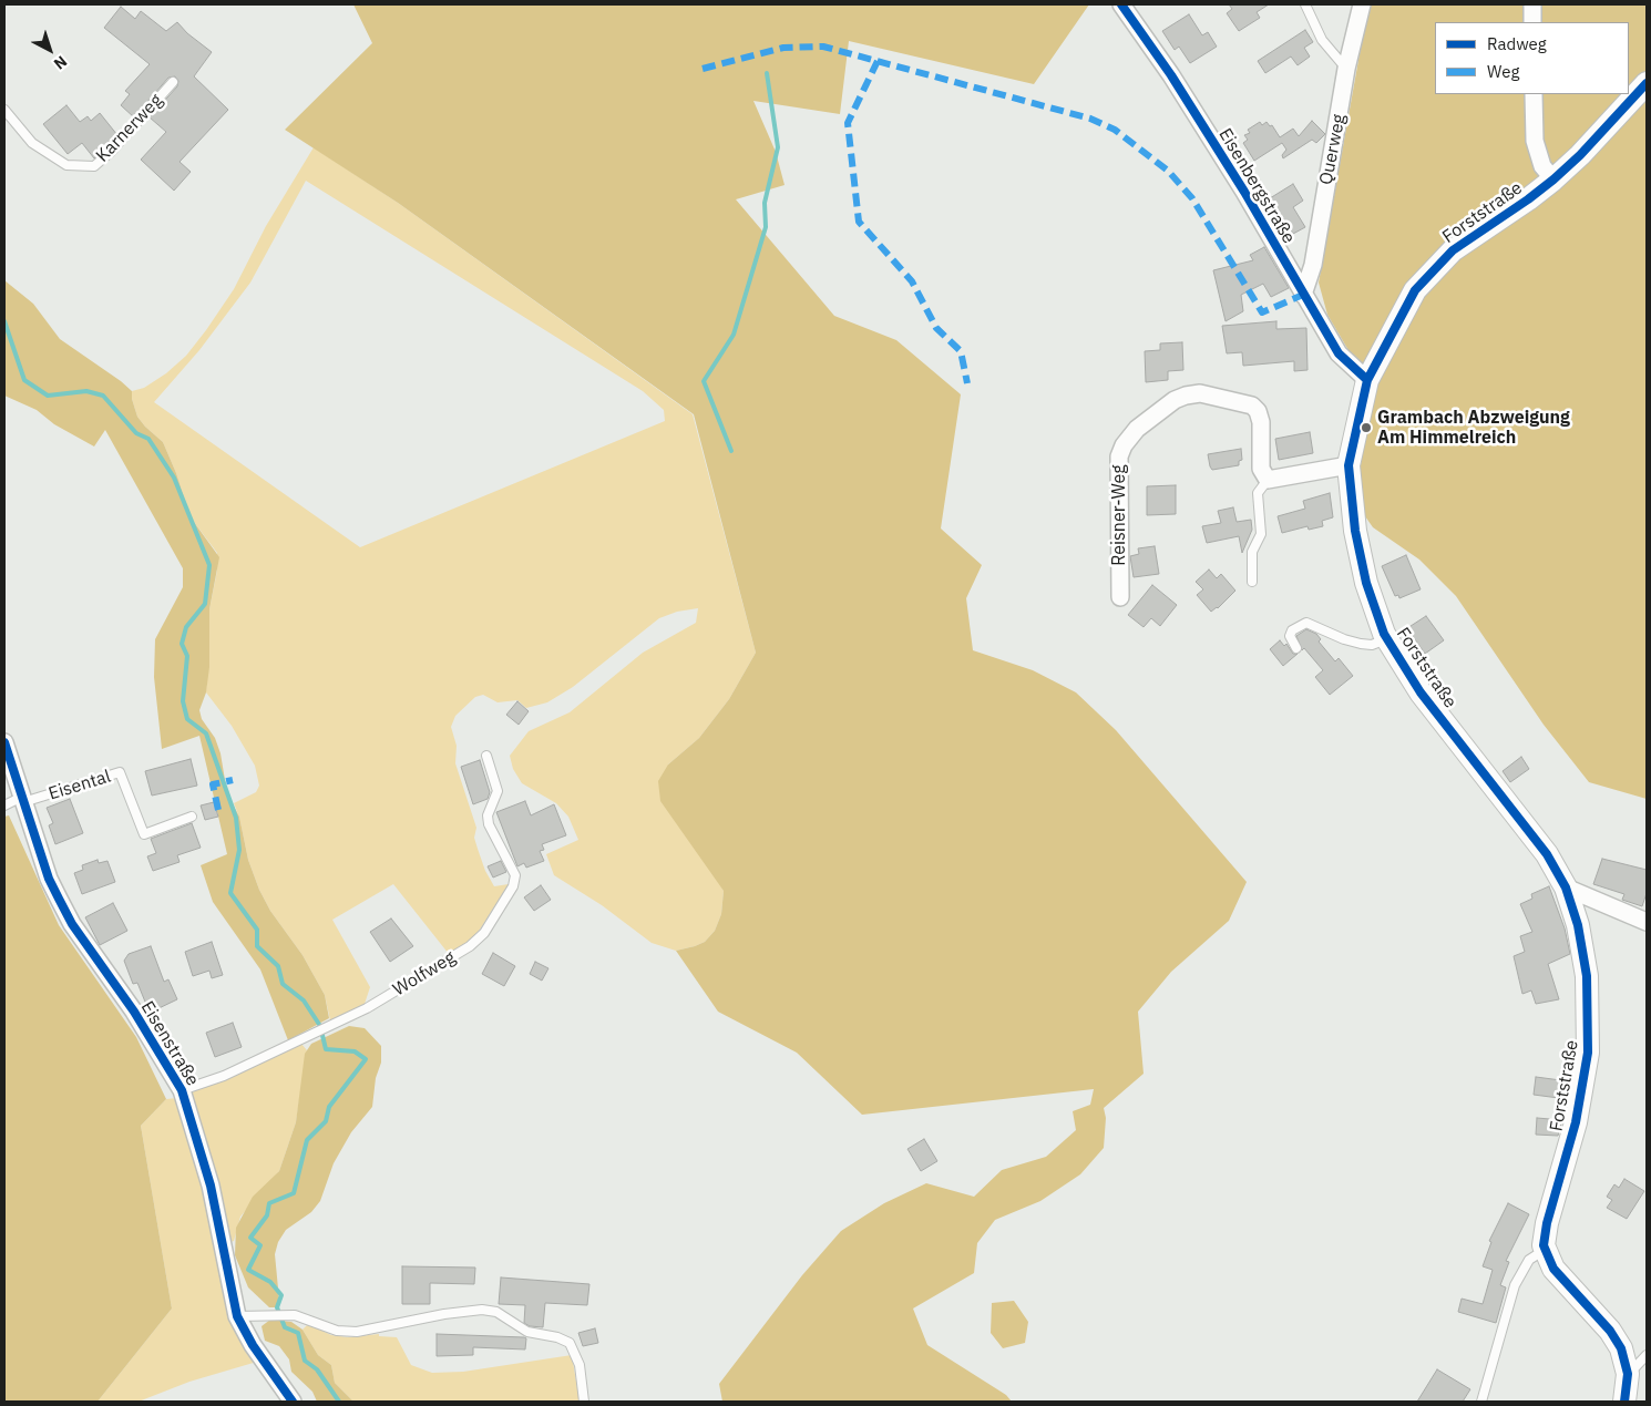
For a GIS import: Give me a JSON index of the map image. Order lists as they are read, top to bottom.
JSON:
{
  "streets": {
    "street": [
      "Querweg",
      "Eisenbergstraße",
      "Forststraße",
      "Reisner-Weg",
      "Eisenstraße"
    ],
    "lane": ["Karnerweg", "Eisental", "Wolfweg"]
  },
  "crossings": [
    ["Querweg", "Eisenbergstraße"],
    ["Eisenbergstraße", "Forststraße"],
    ["Eisental", "Eisenstraße"],
    ["Wolfweg", "Eisenstraße"]
  ],
  "places": ["Grambach Abzweigung Am Himmelreich"],
  "legend": ["Radweg", "Weg"],
  "north": "bottom right"
}
